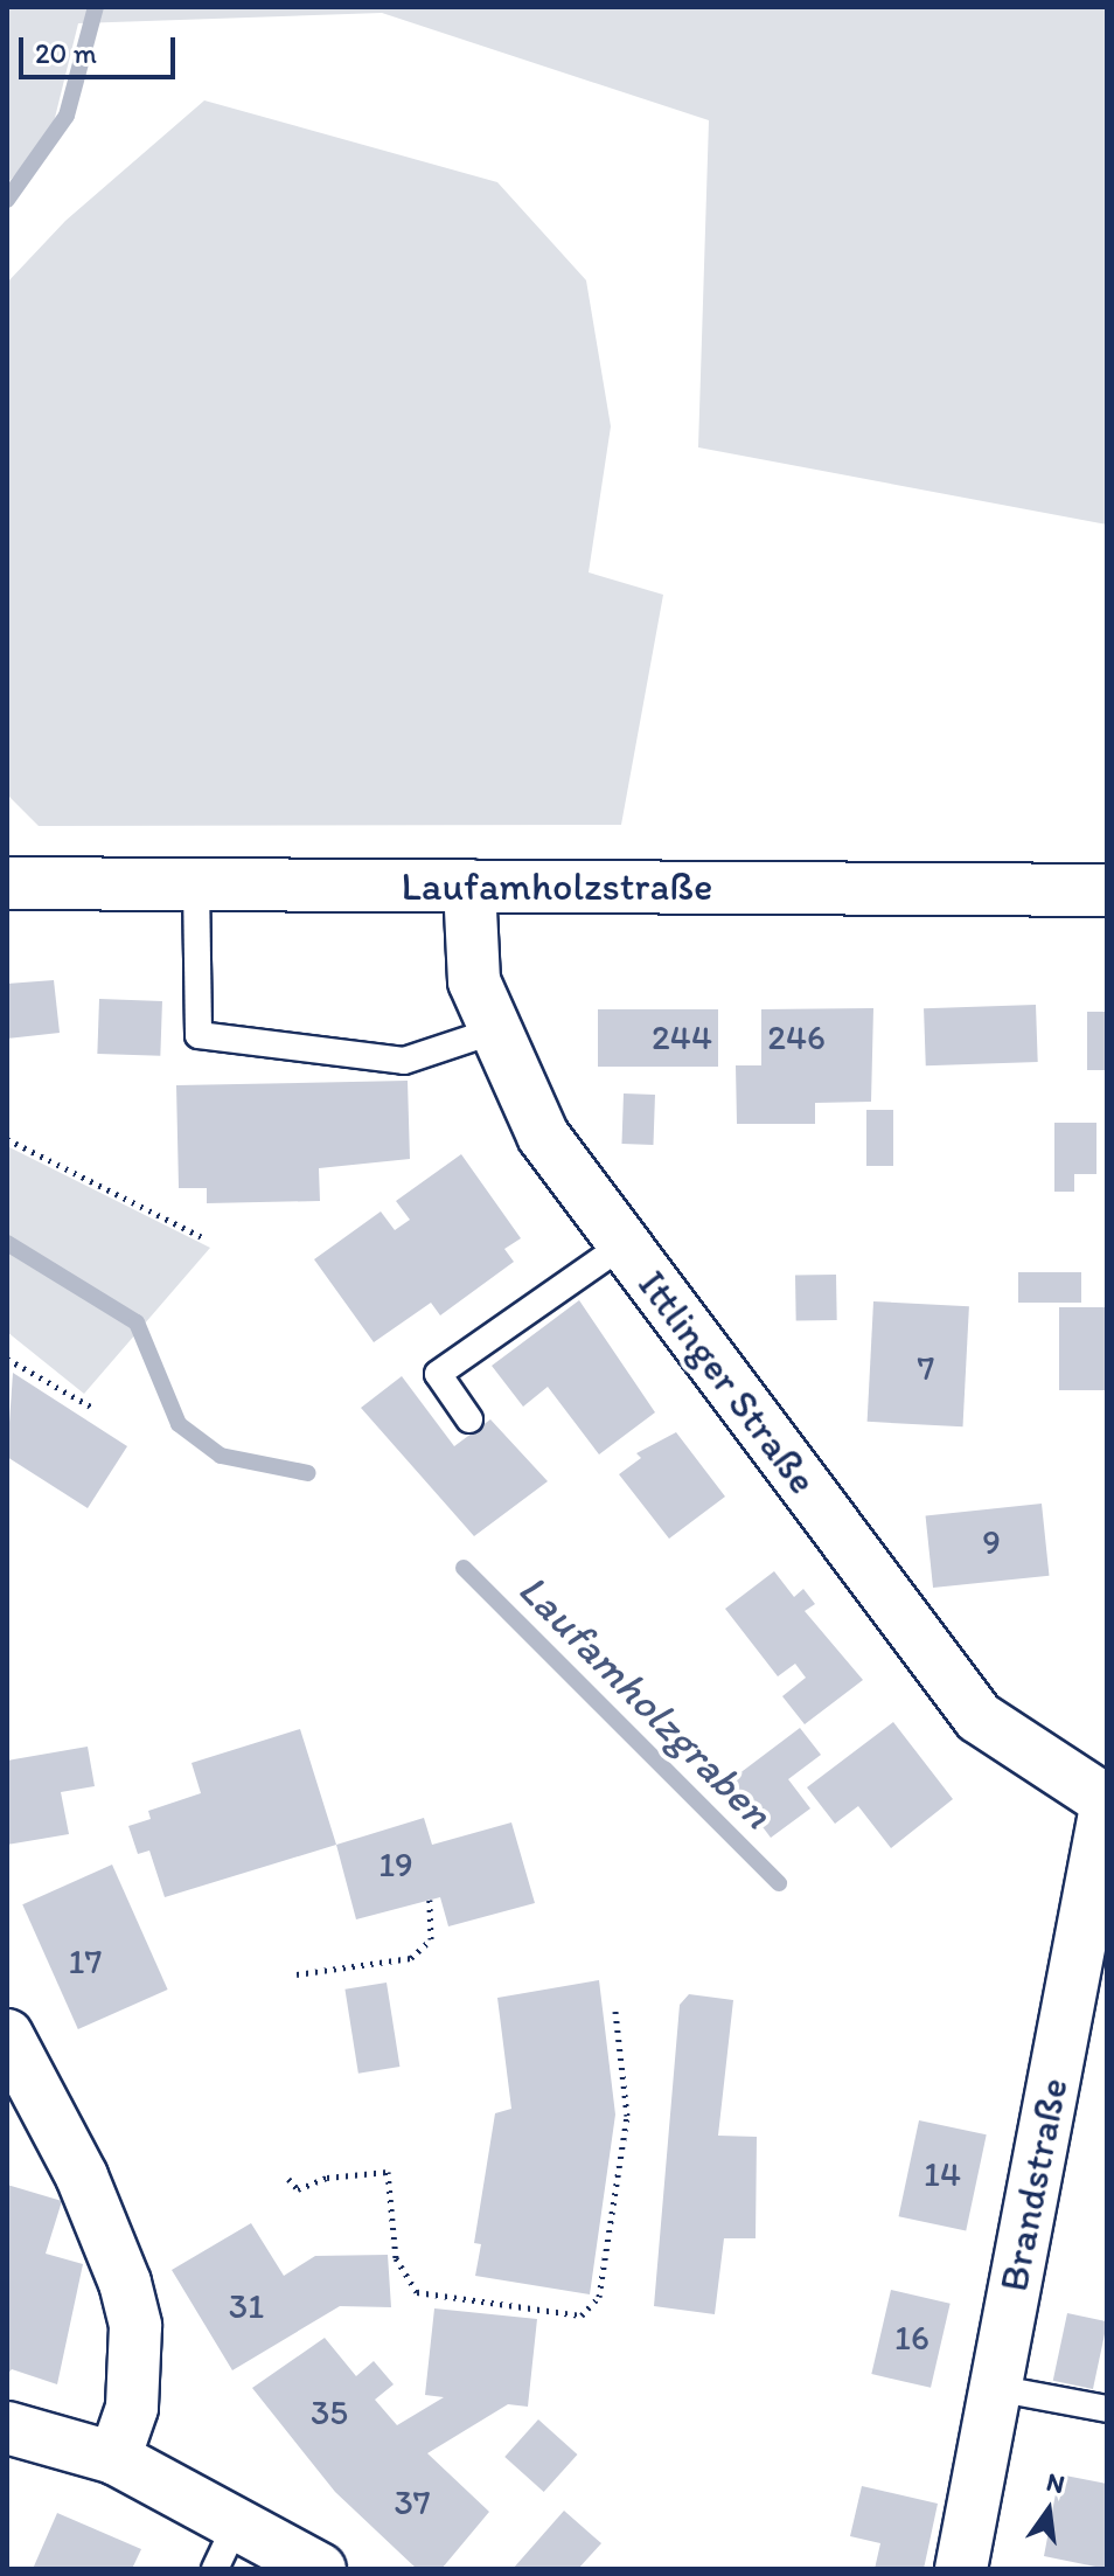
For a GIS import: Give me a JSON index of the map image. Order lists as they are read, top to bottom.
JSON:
{
  "streets": {
    "street": ["Laufamholzstraße", "Ittlinger Straße", "Brandstraße"]
  },
  "crossings": [
    ["Laufamholzstraße", "Ittlinger Straße"],
    ["Ittlinger Straße", "Brandstraße"]
  ],
  "water": ["Laufamholzgraben"],
  "house_numbers": [
    "244",
    "246",
    "7",
    "9",
    "19",
    "17",
    "14",
    "31",
    "16",
    "35",
    "37"
  ],
  "scale_bar": "20 m",
  "north": "top"
}
